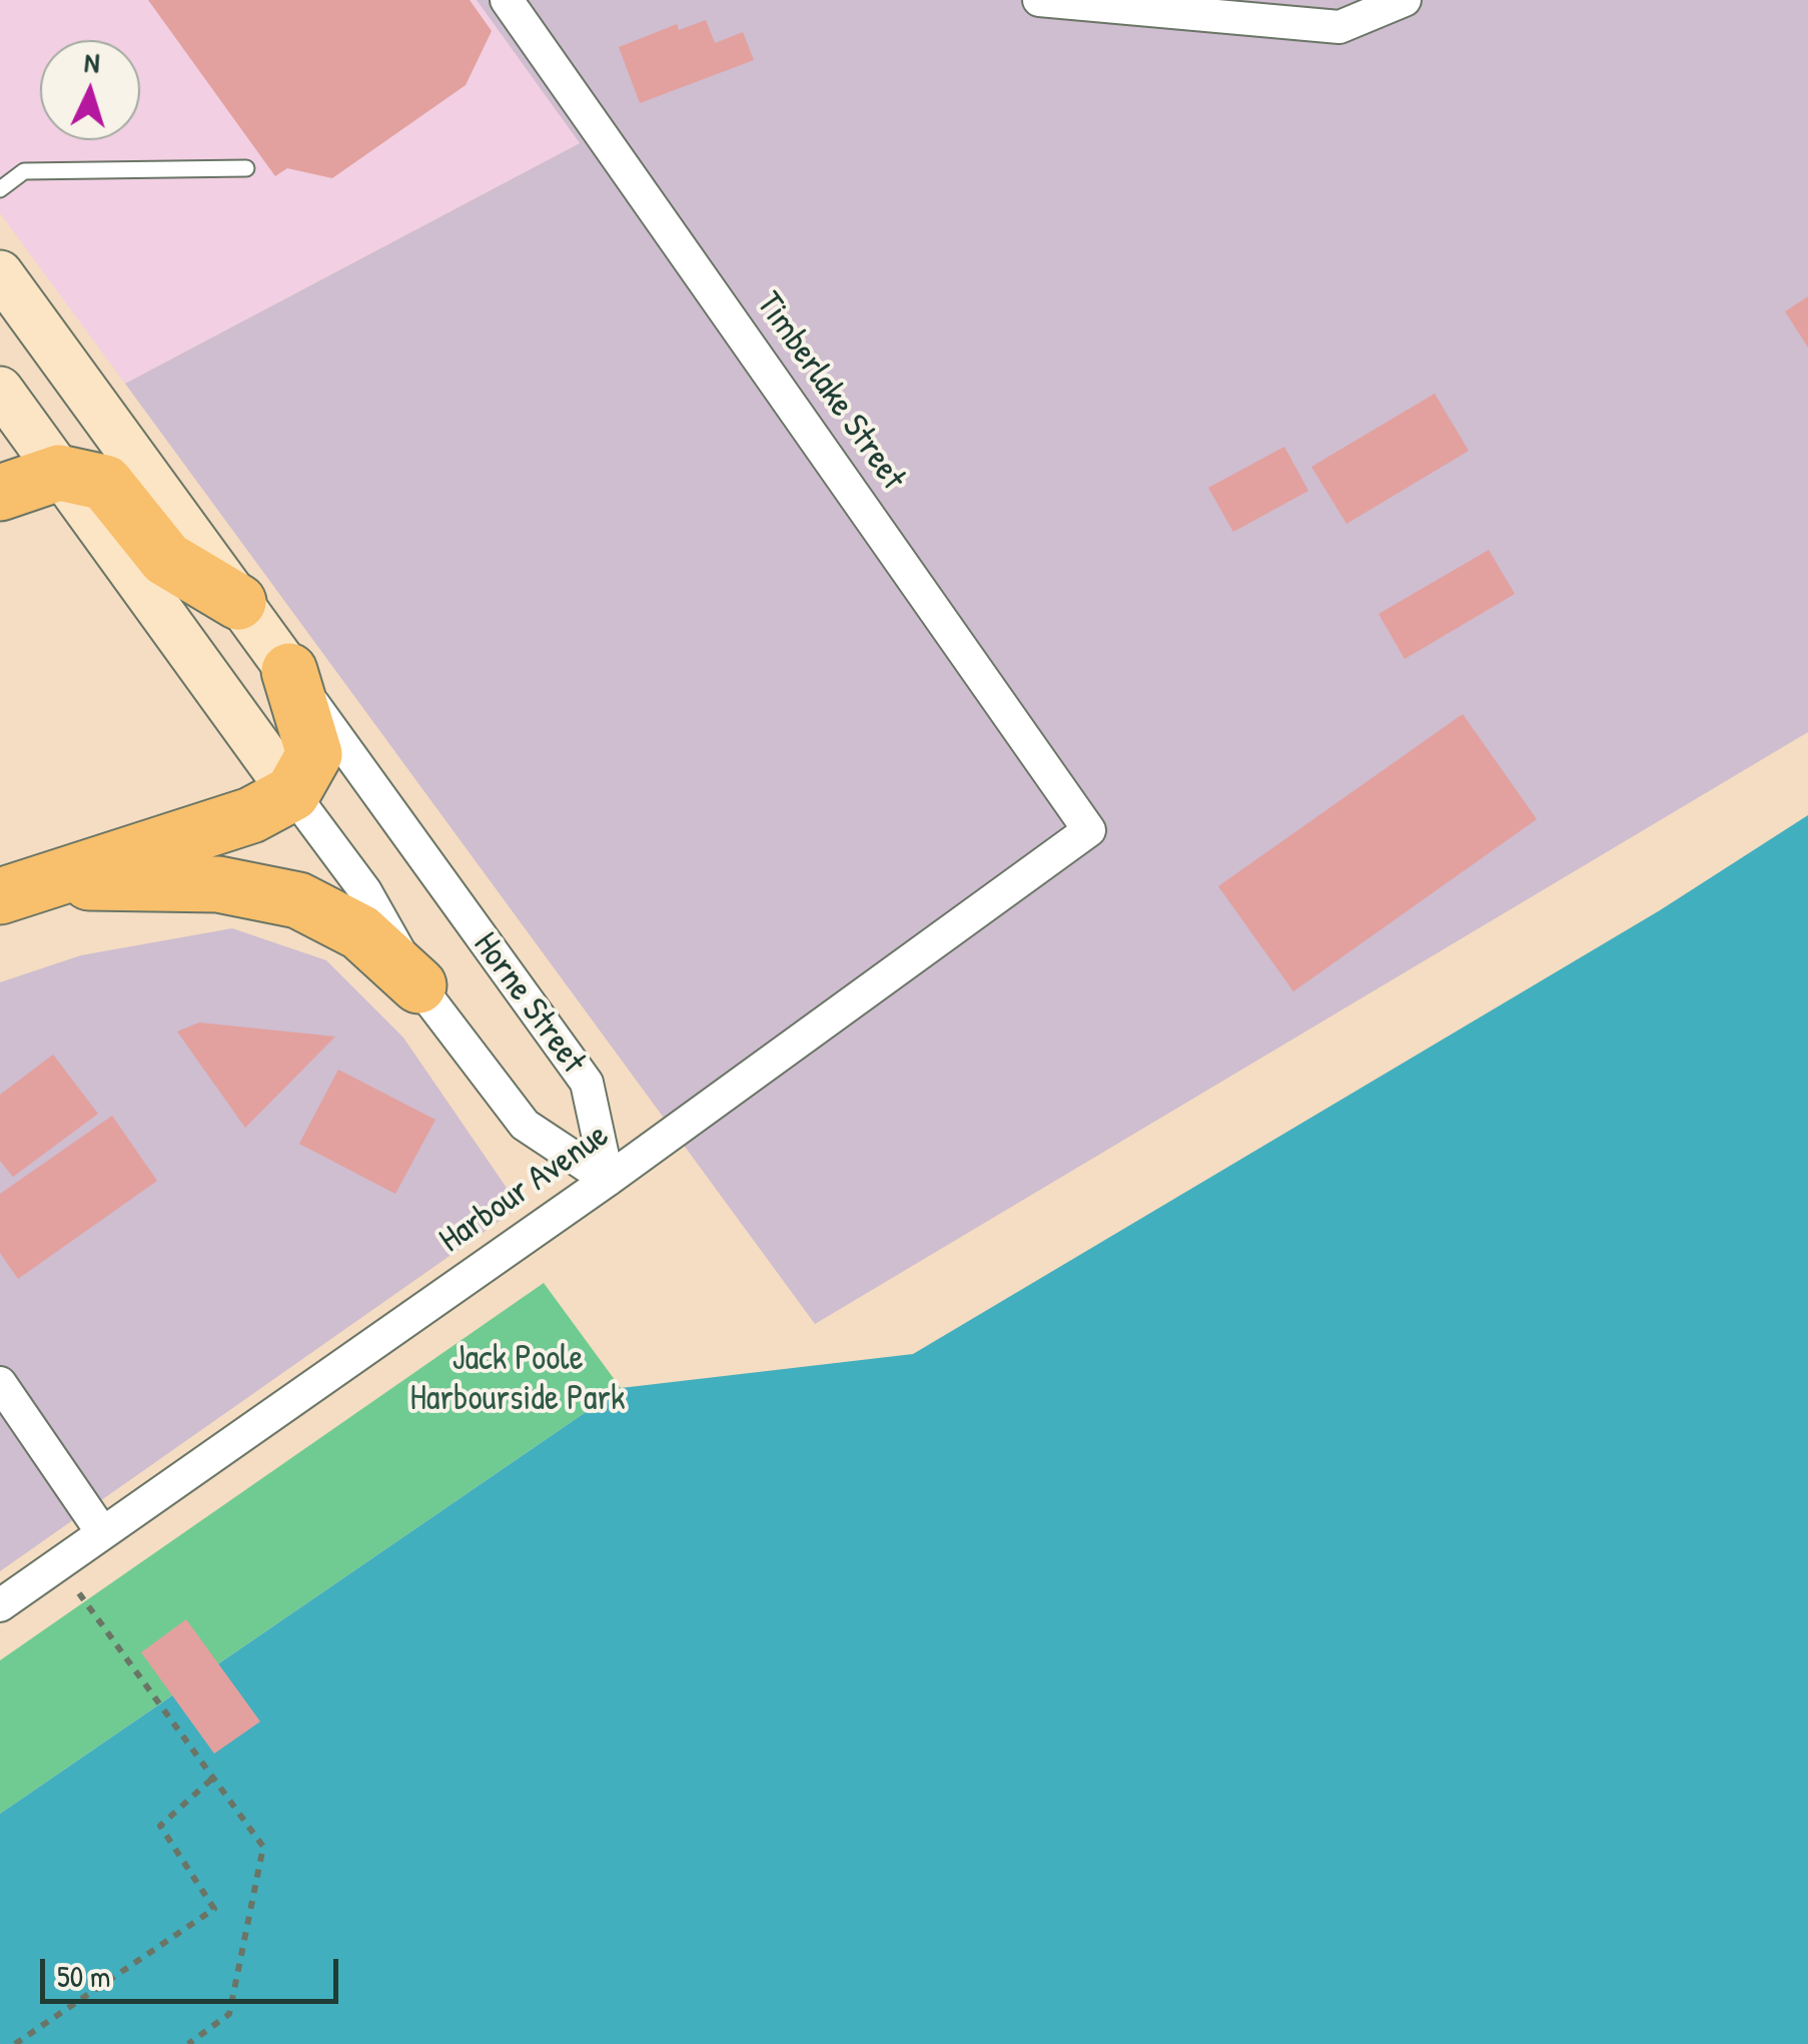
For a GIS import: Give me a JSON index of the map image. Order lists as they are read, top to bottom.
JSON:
{
  "streets": {
    "main road": ["Horne Street"],
    "street": ["Timberlake Street", "Harbour Avenue"]
  },
  "crossings": [
    ["Timberlake Street", "Harbour Avenue"],
    ["Horne Street", "Harbour Avenue"]
  ],
  "parks": ["Jack Poole Harbourside Park"],
  "scale_bar": "50 m",
  "north": "top"
}
